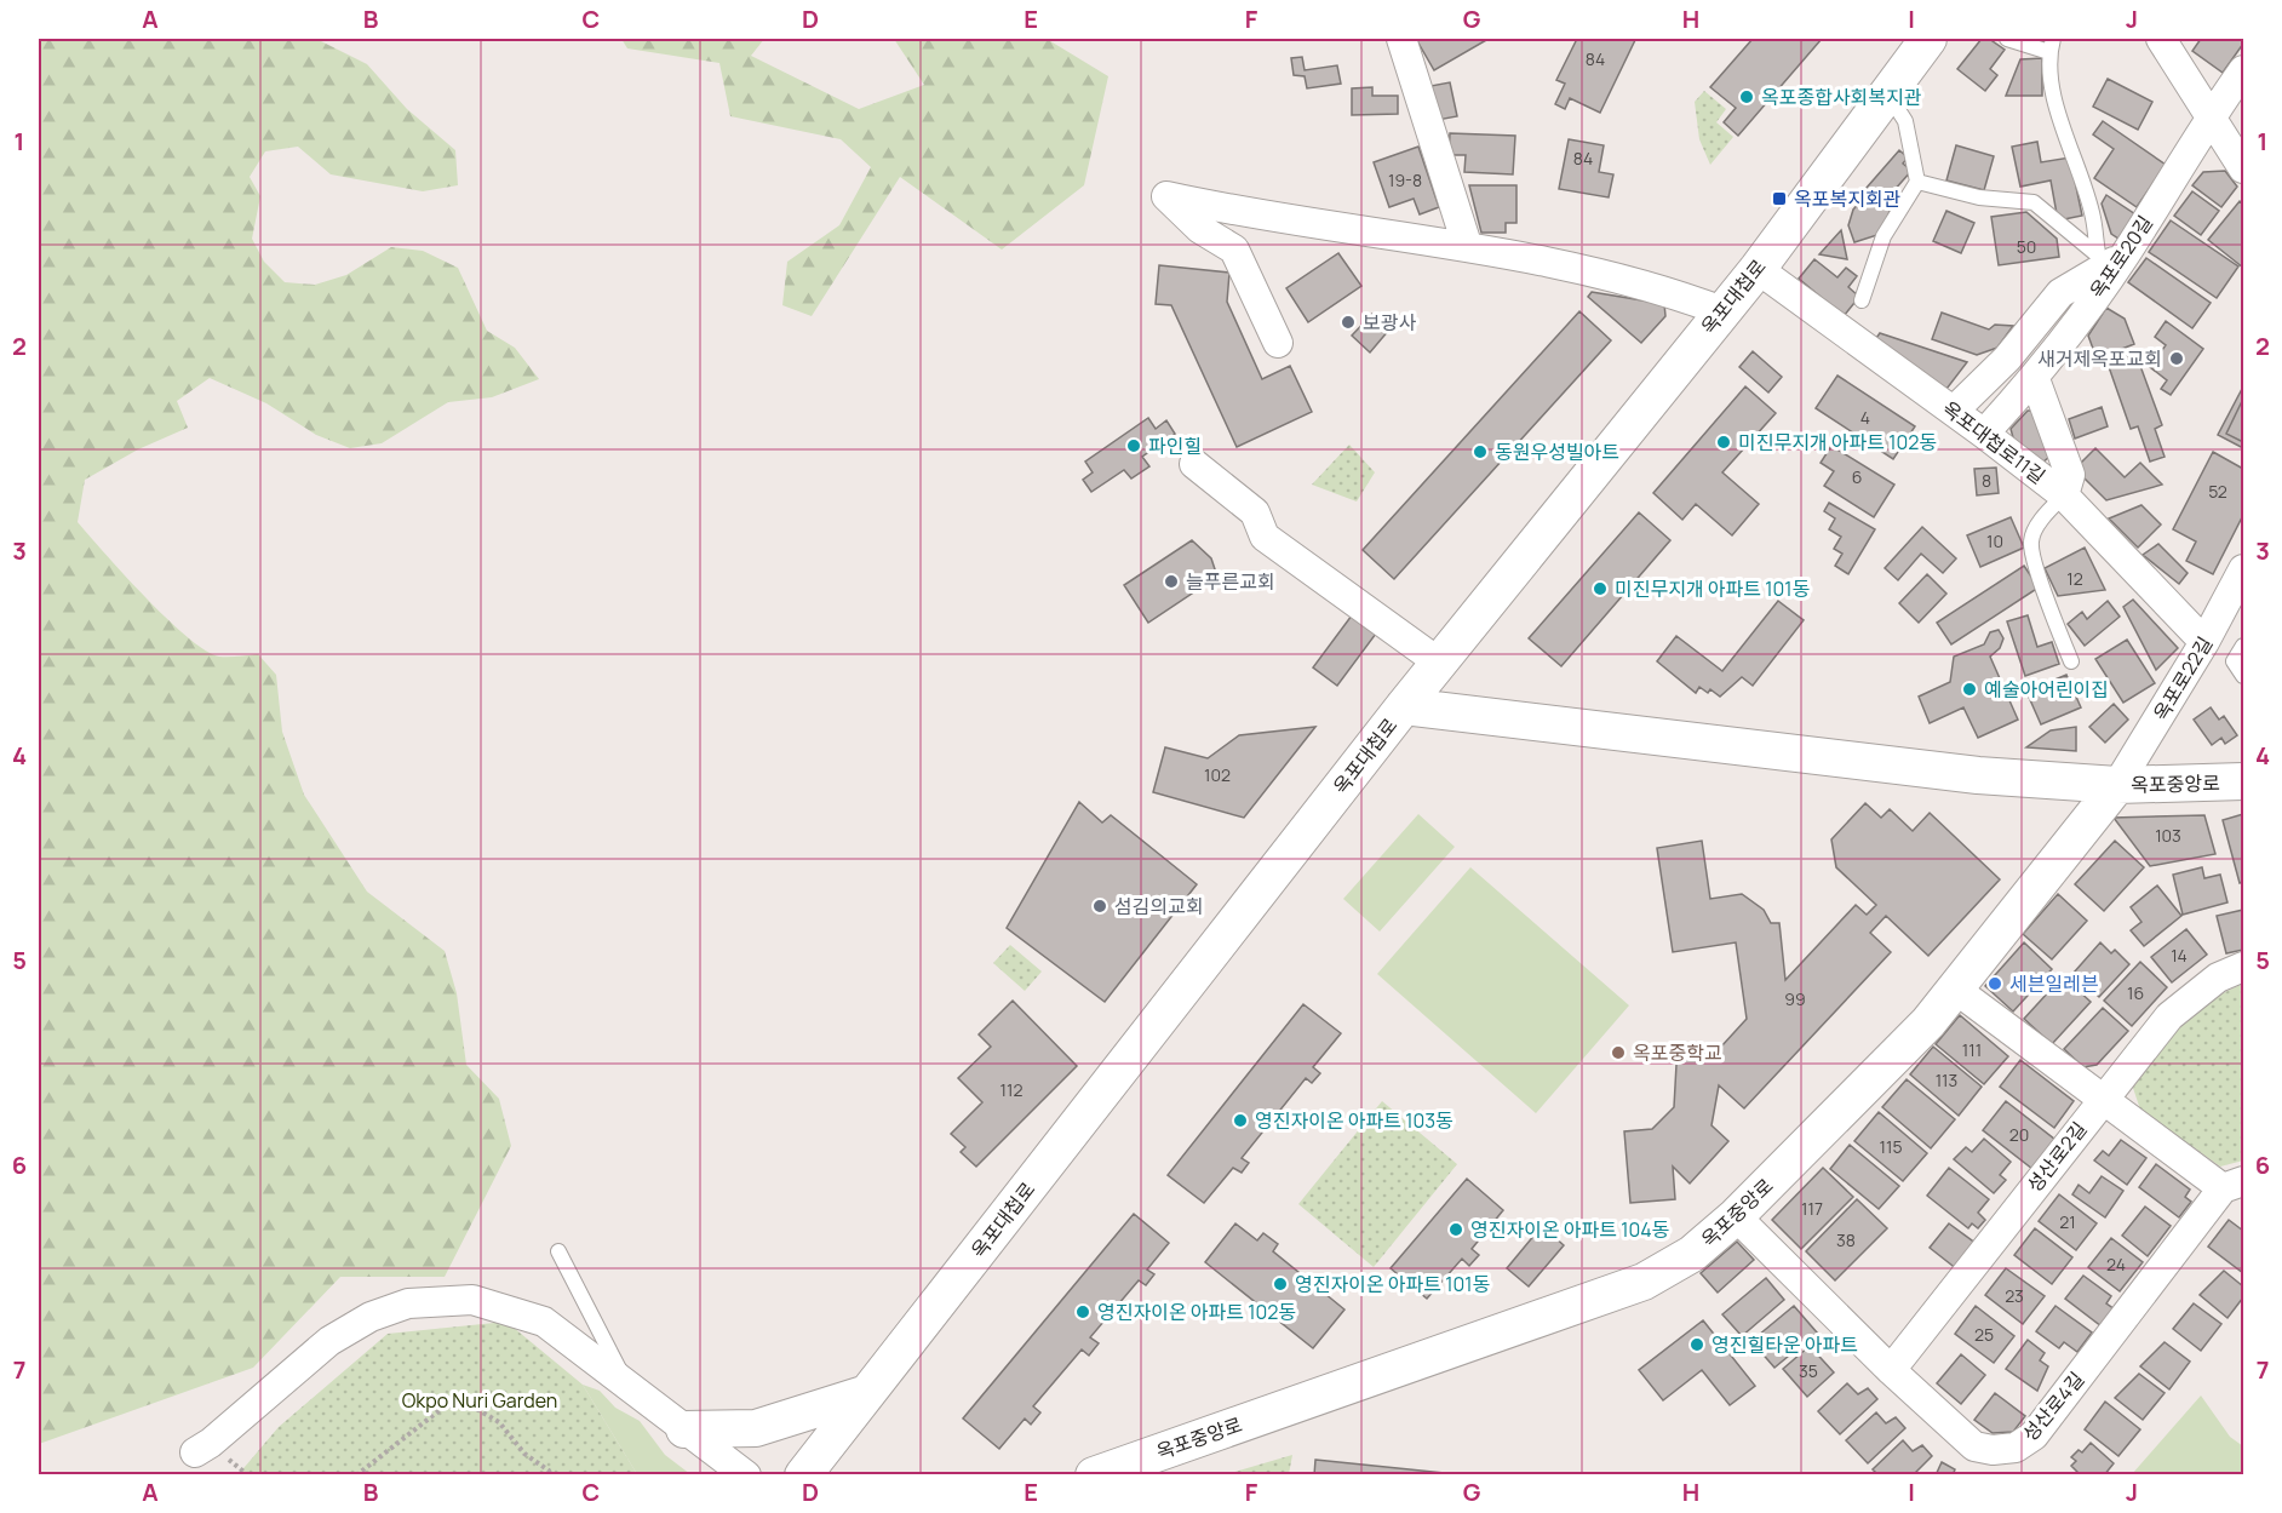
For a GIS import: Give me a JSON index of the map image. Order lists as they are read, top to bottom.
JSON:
{
  "streets": {
    "street": [
      "옥포로20길",
      "옥포대첩로",
      "옥포대첩로11길",
      "옥포로22길",
      "옥포중앙로",
      "성산로2길",
      "성산로4길"
    ]
  },
  "crossings": [
    ["옥포로20길", "옥포대첩로11길"],
    ["옥포대첩로", "옥포대첩로11길"],
    ["옥포대첩로11길", "옥포로22길"],
    ["옥포로22길", "옥포중앙로"],
    ["옥포중앙로", "성산로4길"],
    ["성산로2길", "성산로4길"]
  ],
  "parks": ["Okpo Nuri Garden"],
  "places": {
    "other": [
      "옥포종합사회복지관",
      "보광사",
      "새거제옥포교회",
      "미진무지개 아파트 102동",
      "파인힐",
      "동원우성빌아트",
      "늘푸른교회",
      "미진무지개 아파트 101동",
      "예술아어린이집",
      "섬김의교회",
      "세븐일레븐",
      "옥포중학교",
      "영진자이온 아파트 103동",
      "영진자이온 아파트 104동",
      "영진자이온 아파트 101동",
      "영진자이온 아파트 102동",
      "영진힐타운 아파트"
    ],
    "transit": ["옥포복지회관"]
  },
  "house_numbers": [
    "84",
    "84",
    "19-8",
    "50",
    "4",
    "6",
    "8",
    "52",
    "10",
    "12",
    "102",
    "103",
    "14",
    "16",
    "99",
    "111",
    "113",
    "112",
    "20",
    "115",
    "117",
    "21",
    "38",
    "24",
    "23",
    "25",
    "35"
  ],
  "grid": {
    "columns": [
      "A",
      "B",
      "C",
      "D",
      "E",
      "F",
      "G",
      "H",
      "I",
      "J"
    ],
    "rows": [
      "1",
      "2",
      "3",
      "4",
      "5",
      "6",
      "7"
    ]
  }
}
